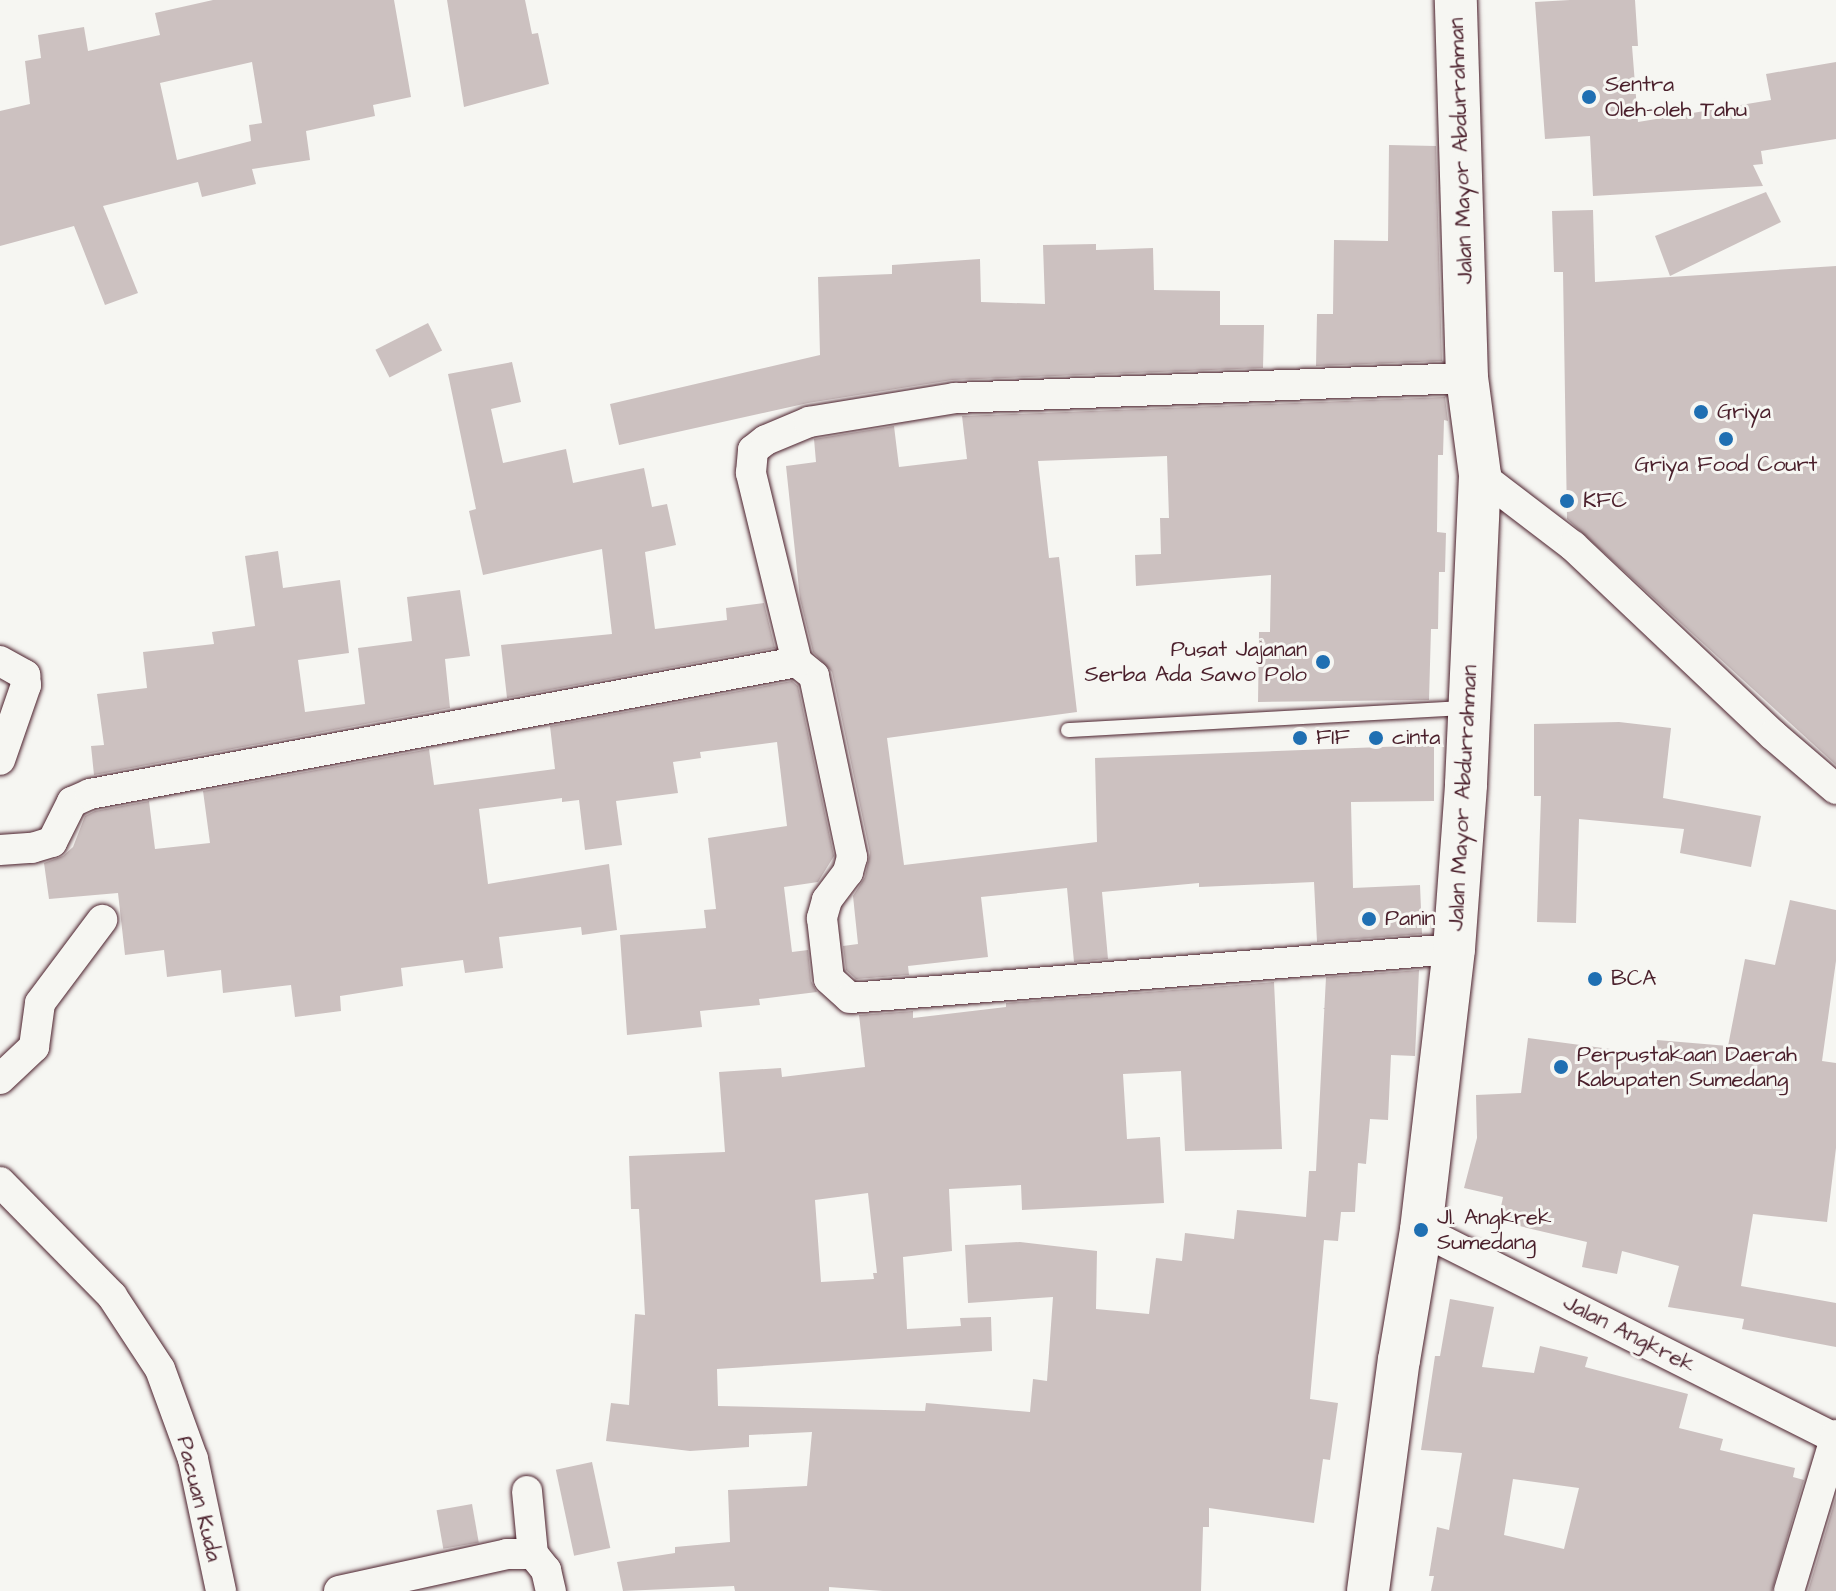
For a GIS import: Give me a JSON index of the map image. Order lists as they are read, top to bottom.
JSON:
{
  "streets": {
    "main road": ["Jalan Mayor Abdurrahman"],
    "street": ["Jalan Angkrek", "Pacuan Kuda"]
  },
  "crossings": [
    ["Jalan Mayor Abdurrahman", "Jalan Angkrek"]
  ],
  "places": [
    "Sentra Oleh-oleh Tahu",
    "Griya",
    "Griya Food Court",
    "KFC",
    "Pusat Jajanan Serba Ada Sawo Polo",
    "FIF",
    "cinta",
    "Panin",
    "BCA",
    "Perpustakaan Daerah Kabupaten Sumedang",
    "Jl. Angkrek Sumedang"
  ]
}
